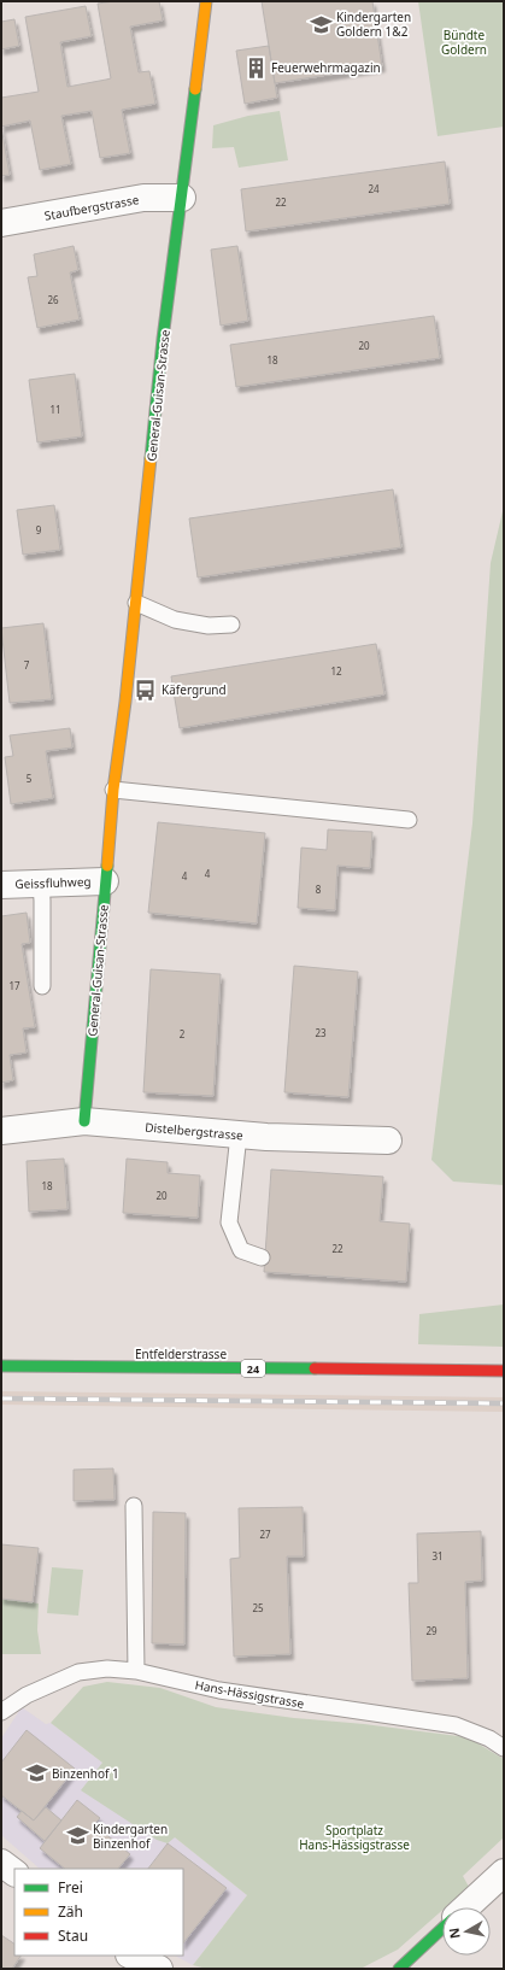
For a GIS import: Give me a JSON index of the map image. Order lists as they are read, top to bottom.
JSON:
{
  "streets": {
    "street": [
      "Staufbergstrasse",
      "General-Guisan-Strasse",
      "Geissfluhweg",
      "Distelbergstrasse",
      "Entfelderstrasse",
      "24"
    ],
    "lane": ["Hans-Hässigstrasse"]
  },
  "crossings": [
    ["Staufbergstrasse", "General-Guisan-Strasse"],
    ["General-Guisan-Strasse", "Geissfluhweg"],
    ["General-Guisan-Strasse", "Distelbergstrasse"]
  ],
  "parks": ["Bündte Goldern", "Sportplatz Hans-Hässigstrasse"],
  "places": {
    "school or university": ["Kindergarten Goldern 1&2", "Binzenhof 1", "Kindergarten Binzenhof"],
    "building": ["Feuerwehrmagazin"],
    "bus stop": ["Käfergrund"]
  },
  "house_numbers": [
    "24",
    "22",
    "26",
    "20",
    "18",
    "11",
    "9",
    "7",
    "12",
    "5",
    "4",
    "4",
    "8",
    "17",
    "23",
    "2",
    "18",
    "20",
    "22",
    "27",
    "31",
    "25",
    "29"
  ],
  "legend": ["Frei", "Zäh", "Stau"],
  "north": "left"
}
